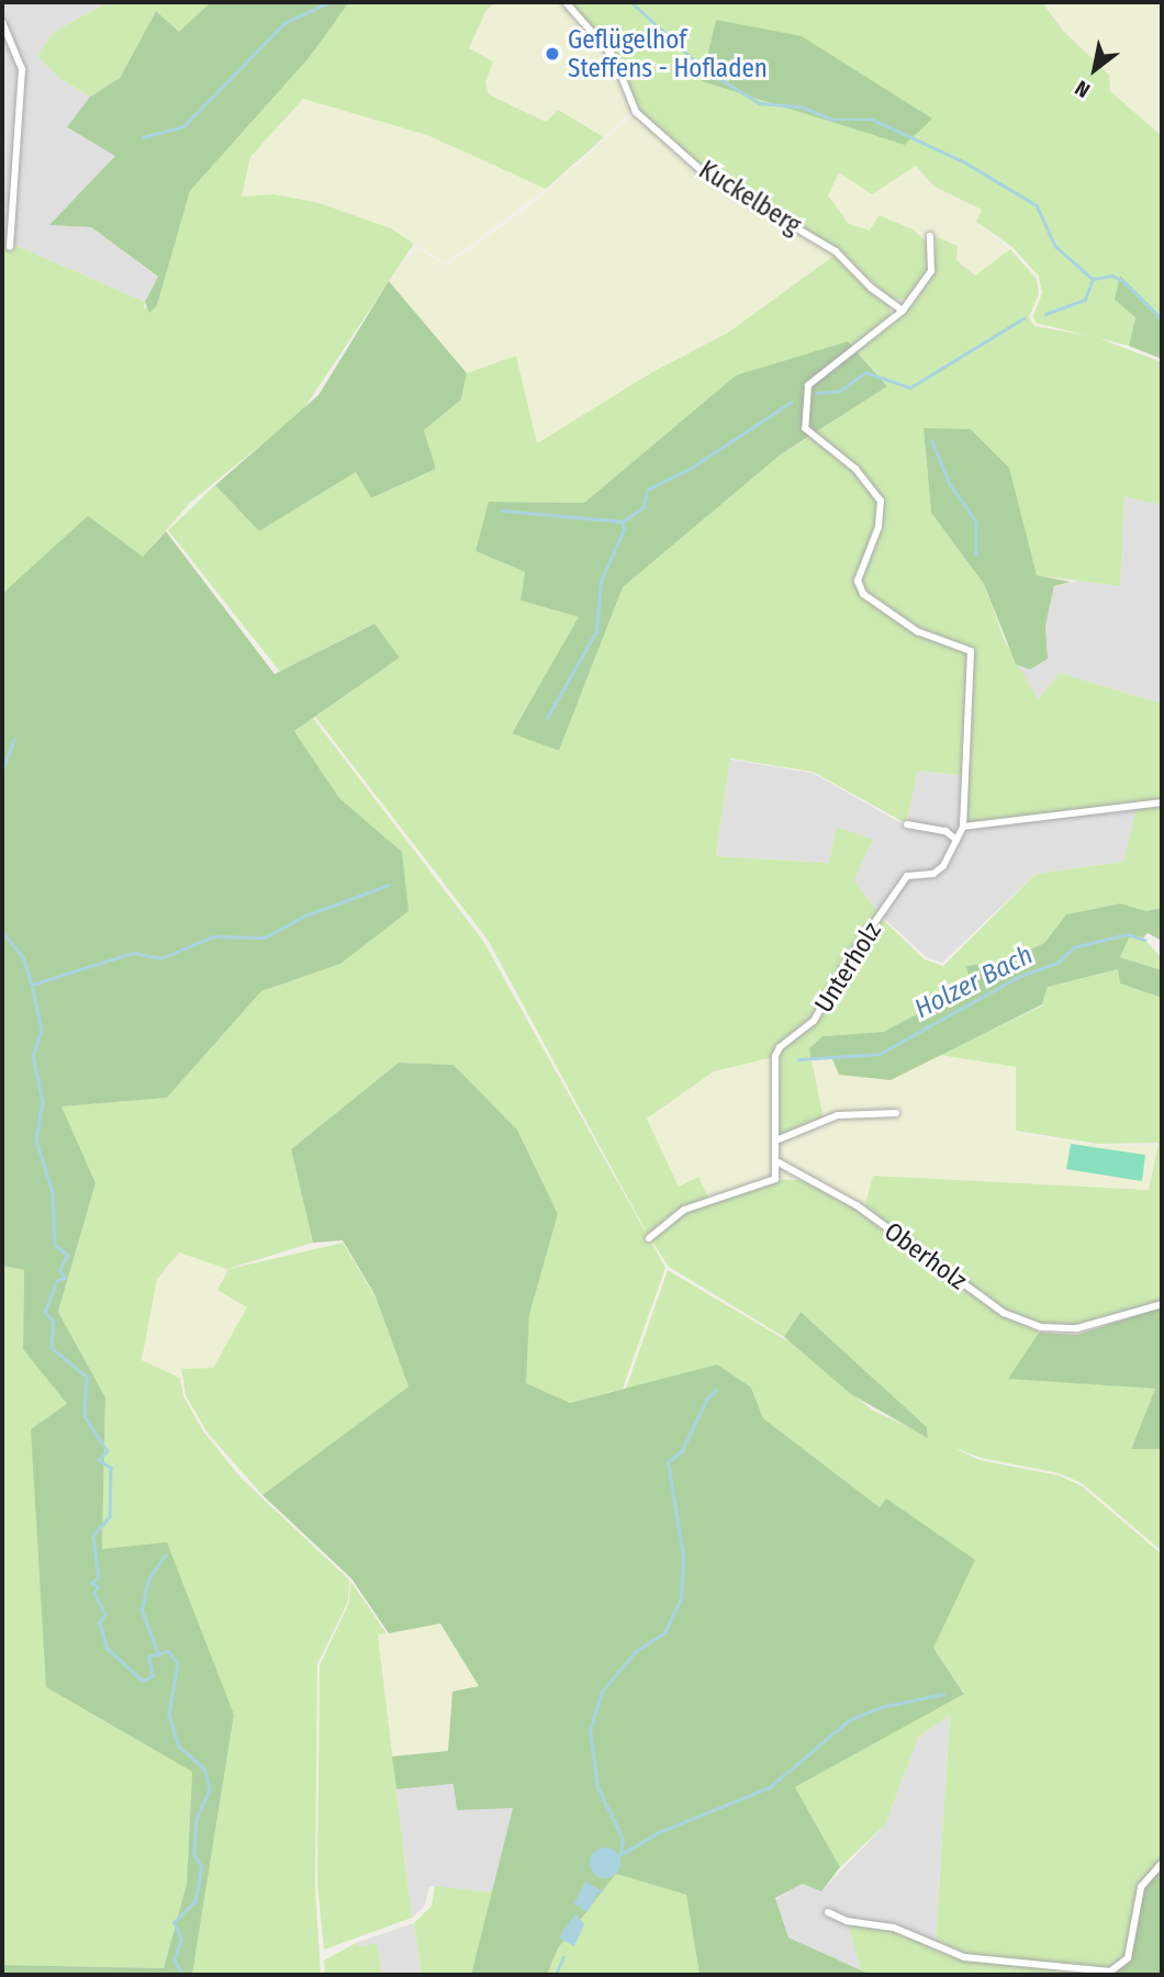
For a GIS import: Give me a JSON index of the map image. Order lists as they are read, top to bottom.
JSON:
{
  "streets": {
    "street": ["Kuckelberg", "Unterholz", "Oberholz"]
  },
  "crossings": [
    ["Unterholz", "Oberholz"]
  ],
  "water": ["Holzer Bach"],
  "places": ["Geflügelhof Steffens - Hofladen"],
  "north": "bottom left"
}
